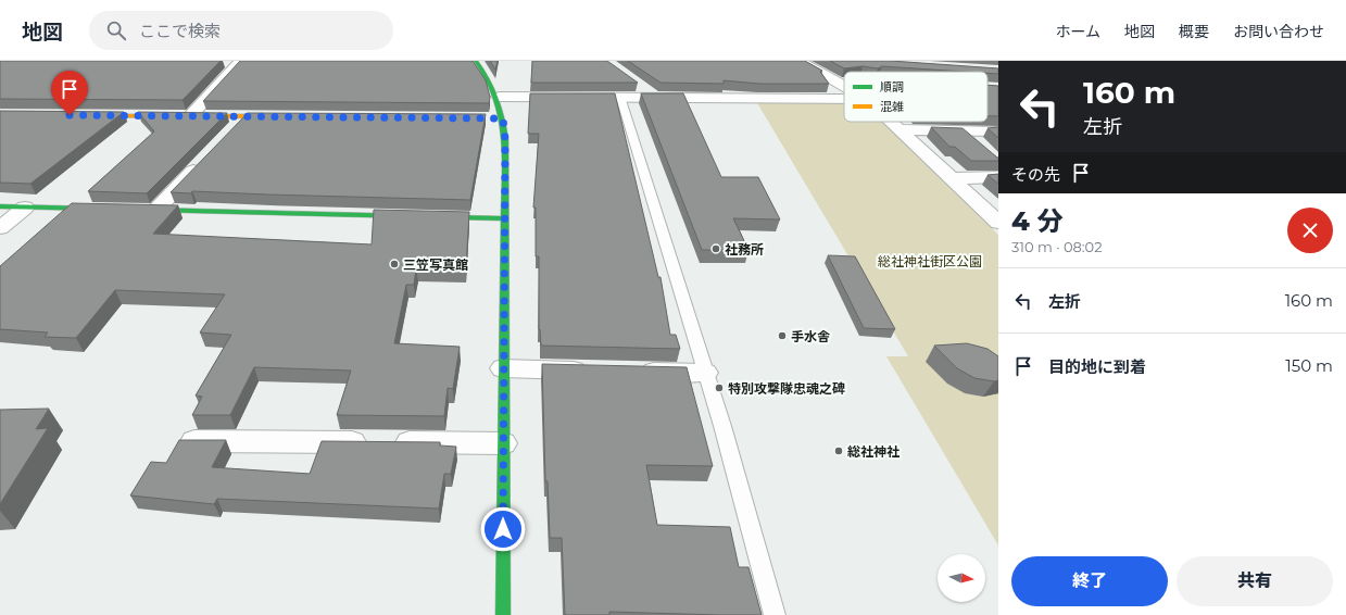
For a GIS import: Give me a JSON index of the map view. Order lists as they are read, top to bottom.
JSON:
{
  "parks": ["総社神社街区公園"],
  "places": [
    "社務所",
    "三笠写真館",
    "手水舎",
    "特別攻撃隊忠魂之碑",
    "総社神社"
  ],
  "legend": ["順調", "混雑"],
  "north": "right",
  "page": {
    "header": "地図",
    "search": "ここで検索",
    "nav": [
      "ホーム",
      "地図",
      "概要",
      "お問い合わせ"
    ],
    "turn": ["160 m", "左折"],
    "then": "その先",
    "heading": ["4 分", "310 m · 08:02"],
    "list": [
      {
        "name": "左折",
        "value": "160 m"
      },
      {
        "name": "目的地に到着",
        "value": "150 m"
      }
    ],
    "buttons": ["終了", "共有"]
  }
}
